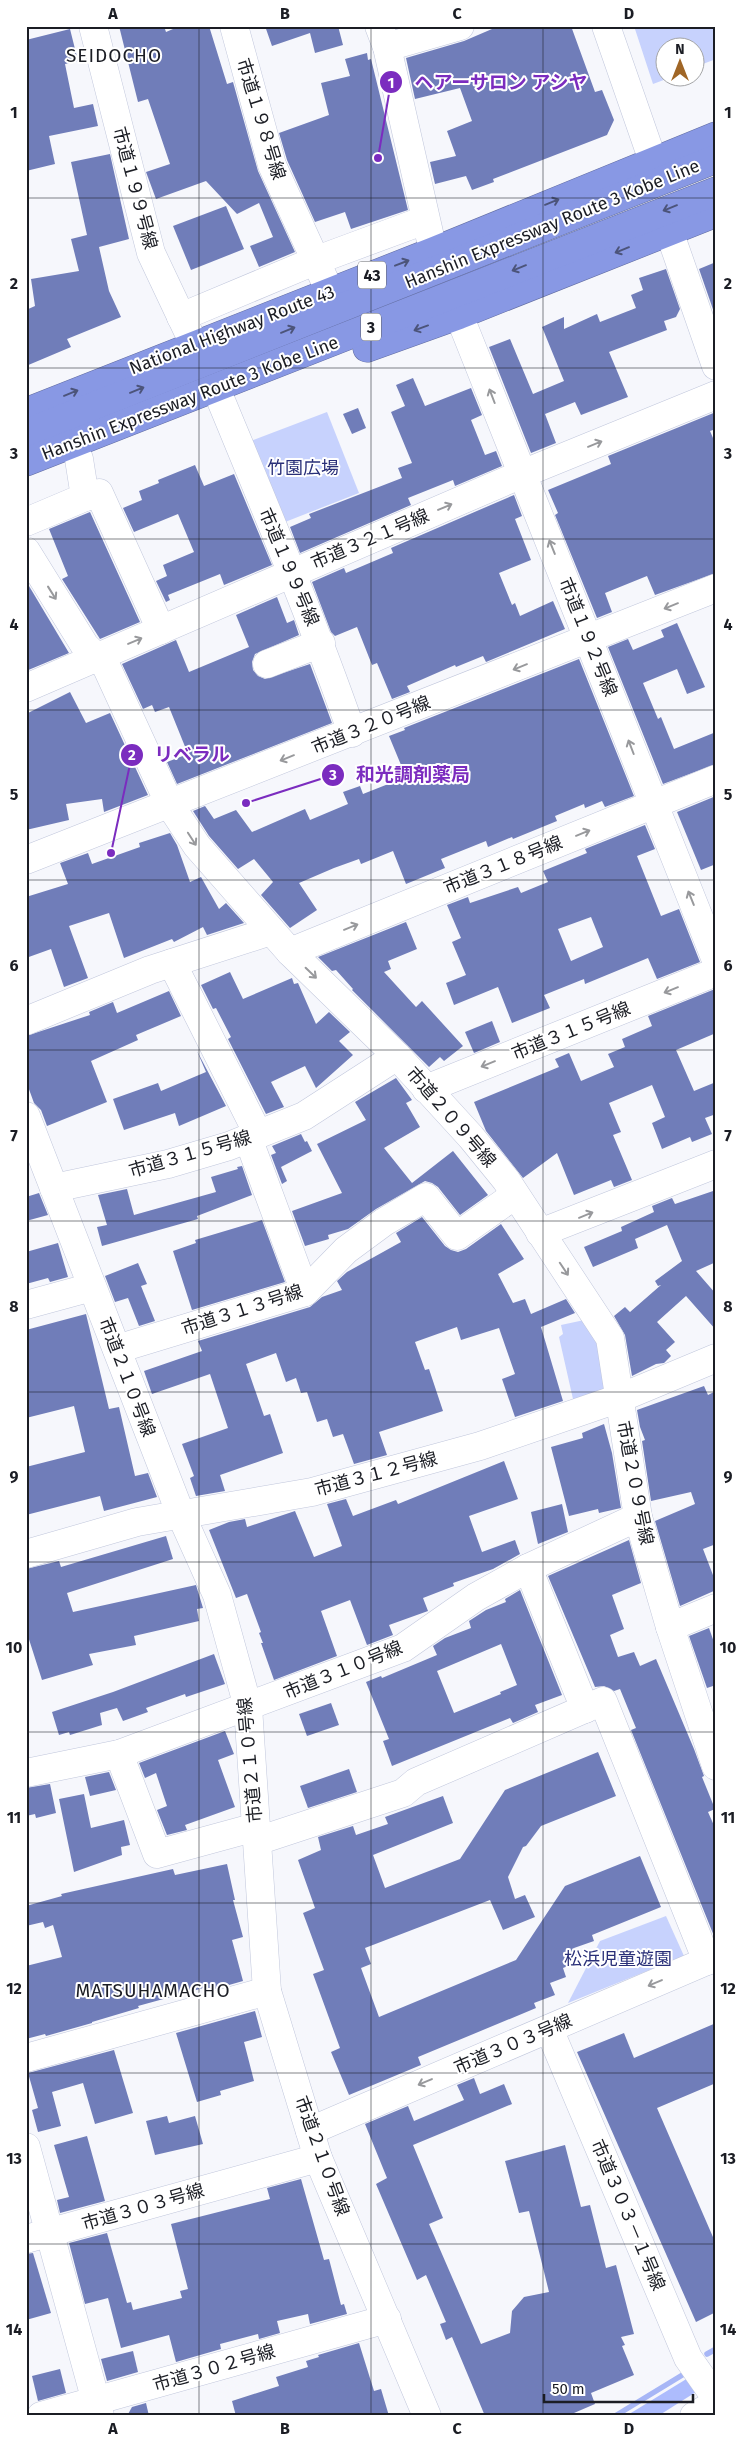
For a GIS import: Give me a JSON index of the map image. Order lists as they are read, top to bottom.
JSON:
{
  "streets": {
    "highway": [
      "Hanshin Expressway Route 3 Kobe Line",
      "43",
      "3",
      "National Highway Route 43"
    ],
    "street": [
      "市道１９８号線",
      "市道１９９号線",
      "市道３２１号線",
      "市道１９２号線",
      "市道３２０号線",
      "市道３１８号線",
      "市道３１５号線",
      "市道２０９号線",
      "市道３１３号線",
      "市道２１０号線",
      "市道３１２号線",
      "市道３１０号線",
      "市道３０３号線",
      "市道３０３－１号線",
      "市道３０２号線"
    ]
  },
  "crossings": [
    ["市道１９８号線", "National Highway Route 43"],
    ["市道１９９号線", "National Highway Route 43"],
    ["市道１９９号線", "市道３２１号線"],
    ["市道１９９号線", "市道３２０号線"],
    ["市道３２１号線", "市道１９２号線"],
    ["市道３２１号線", "市道２０９号線"],
    ["市道１９２号線", "市道３２０号線"],
    ["市道１９２号線", "市道３１８号線"],
    ["市道３２０号線", "市道２０９号線"],
    ["市道３１８号線", "市道２０９号線"],
    ["市道３１５号線", "市道２０９号線"],
    ["市道３１５号線", "市道２１０号線"],
    ["市道２０９号線", "市道３１３号線"],
    ["市道２０９号線", "市道３１２号線"],
    ["市道２０９号線", "市道３１０号線"],
    ["市道３１３号線", "市道２１０号線"],
    ["市道２１０号線", "市道３１２号線"],
    ["市道２１０号線", "市道３１０号線"],
    ["市道２１０号線", "市道３０３号線"],
    ["市道２１０号線", "市道３０２号線"],
    ["市道３０３号線", "市道３０３－１号線"]
  ],
  "one_way": [
    "市道３２１号線",
    "市道１９２号線",
    "市道３２０号線",
    "市道３１８号線",
    "市道３０３号線"
  ],
  "districts": ["SEIDOCHO", "MATSUHAMACHO"],
  "parks": ["竹園広場", "松浜児童遊園"],
  "places": ["ヘアーサロン アシヤ", "和光調剤薬局", "リベラル"],
  "scale_bar": "50 m",
  "north": "top",
  "grid": {
    "columns": [
      "A",
      "B",
      "C",
      "D"
    ],
    "rows": [
      "1",
      "2",
      "3",
      "4",
      "5",
      "6",
      "7",
      "8",
      "9",
      "10",
      "11",
      "12",
      "13",
      "14"
    ]
  }
}
